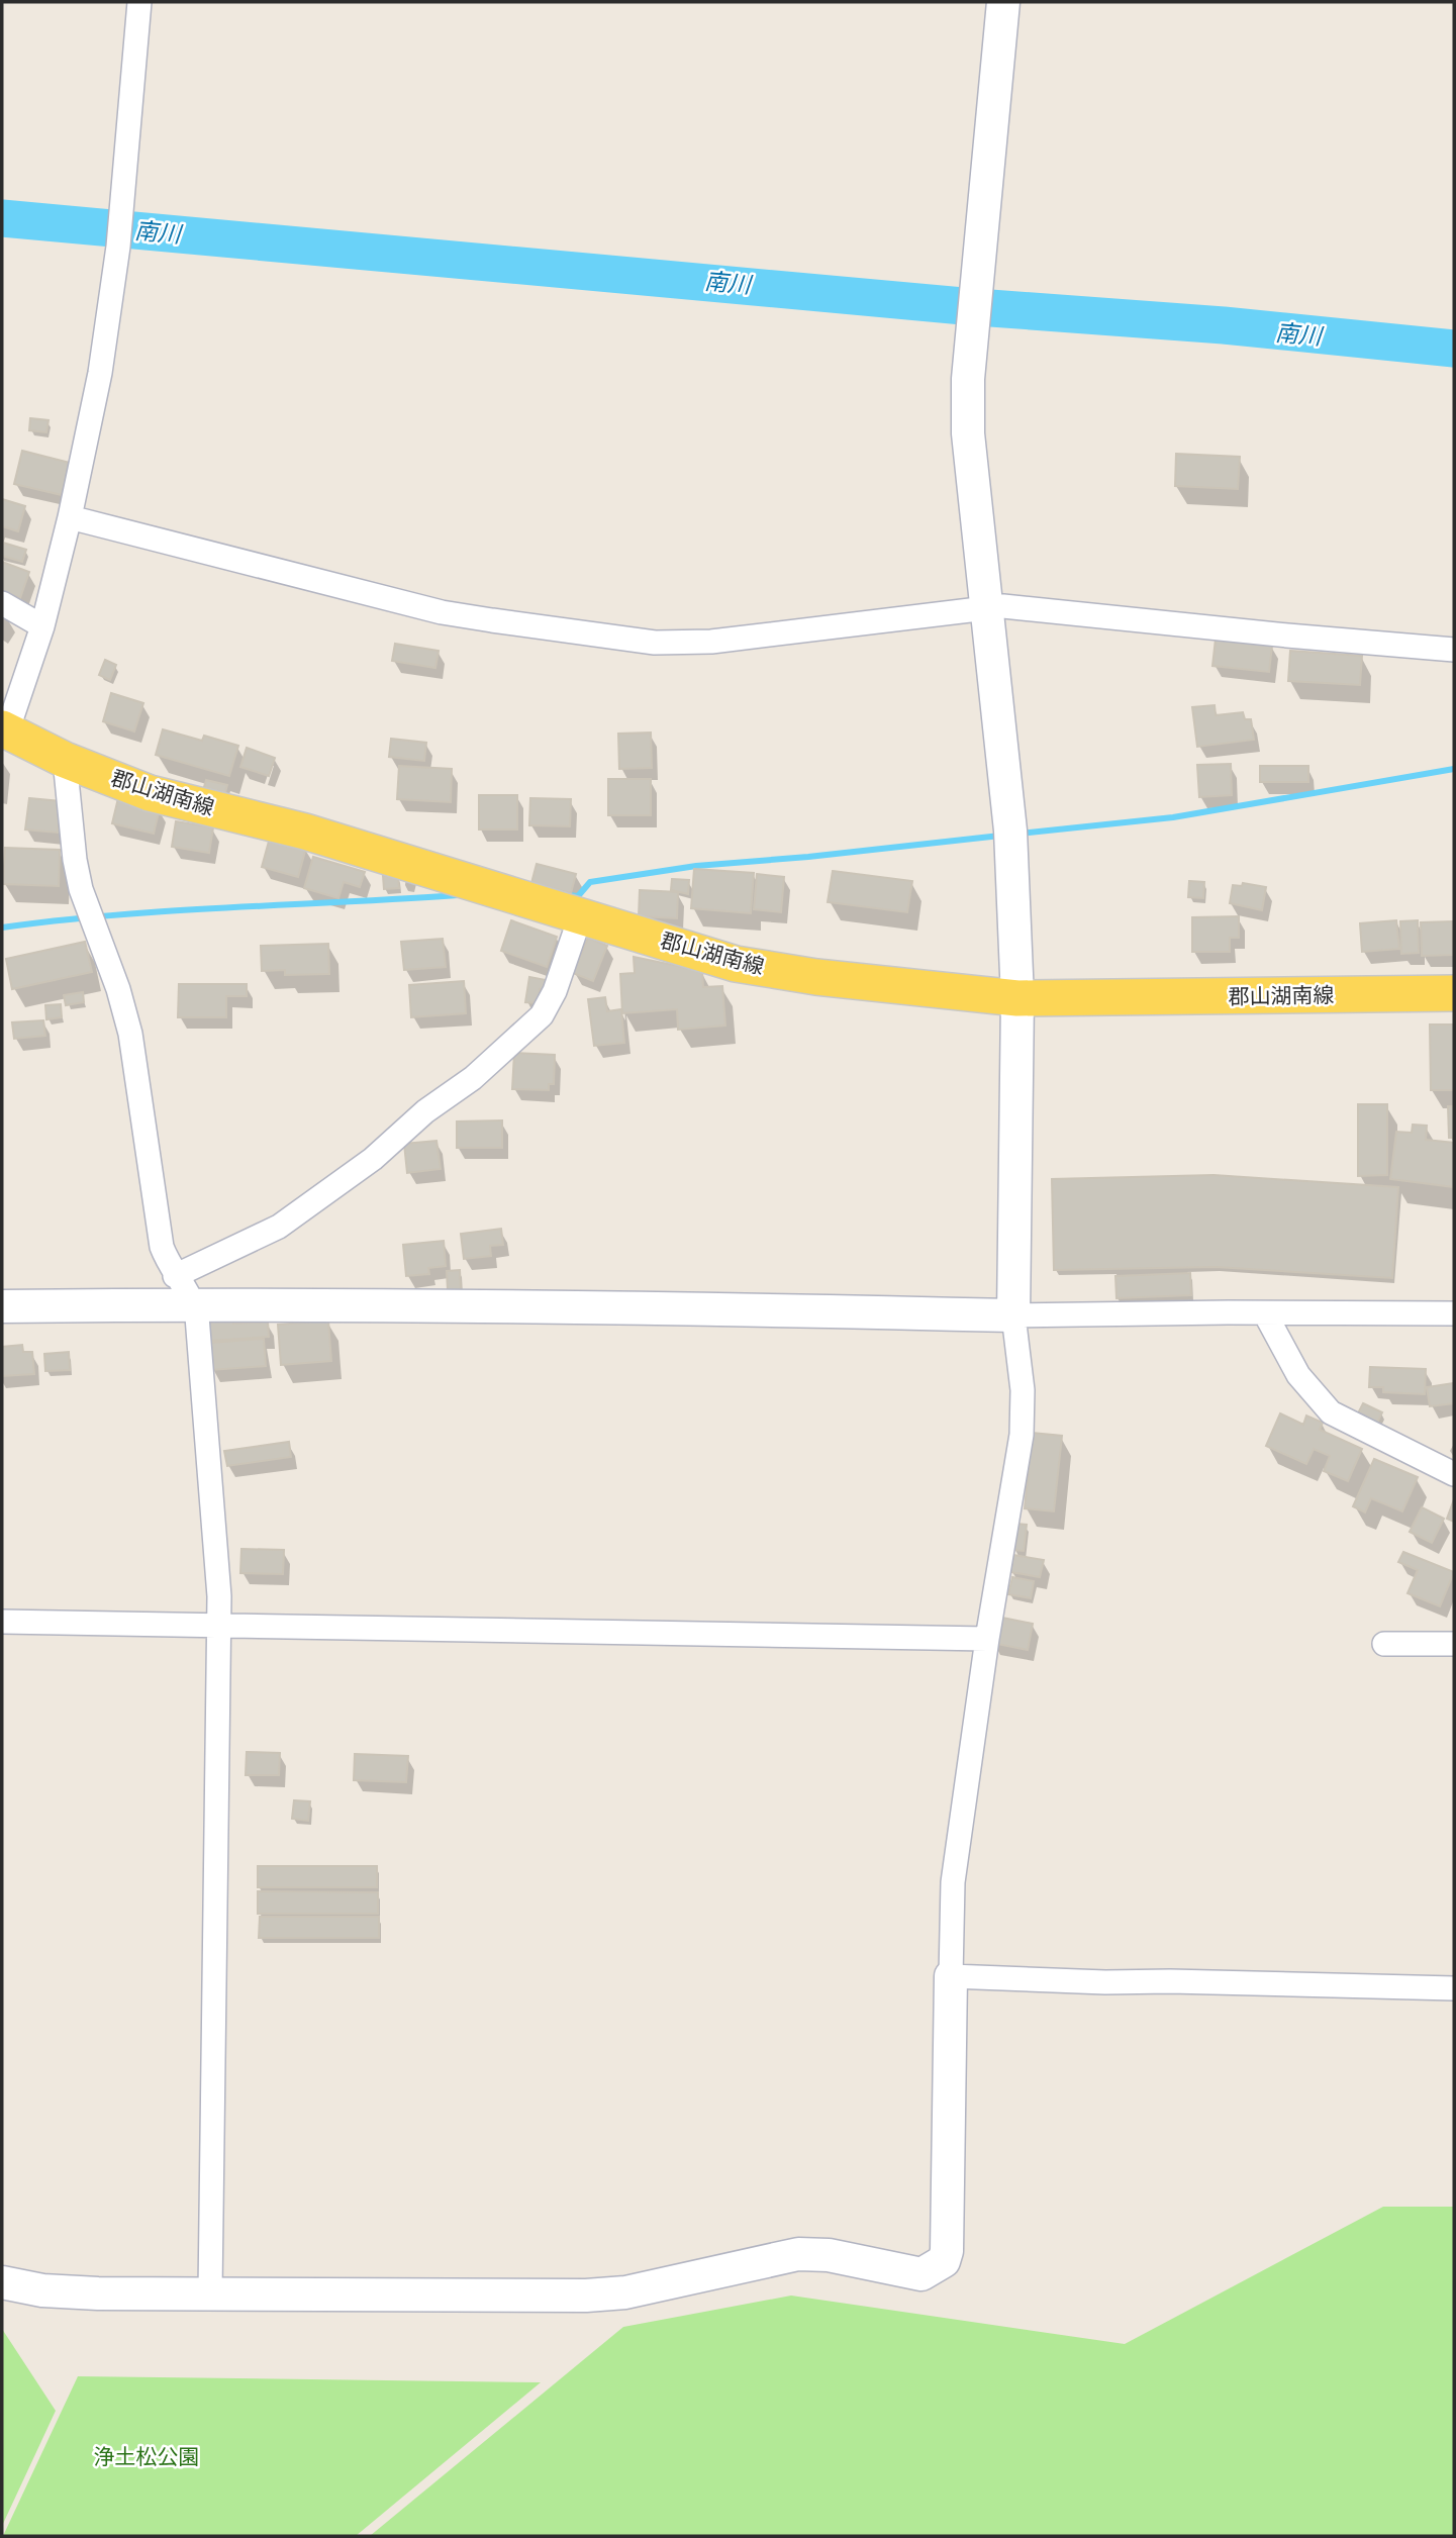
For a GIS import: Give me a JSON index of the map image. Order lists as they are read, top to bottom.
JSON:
{
  "streets": {
    "main road": ["郡山湖南線"]
  },
  "water": ["南川"],
  "parks": ["浄土松公園"]
}
